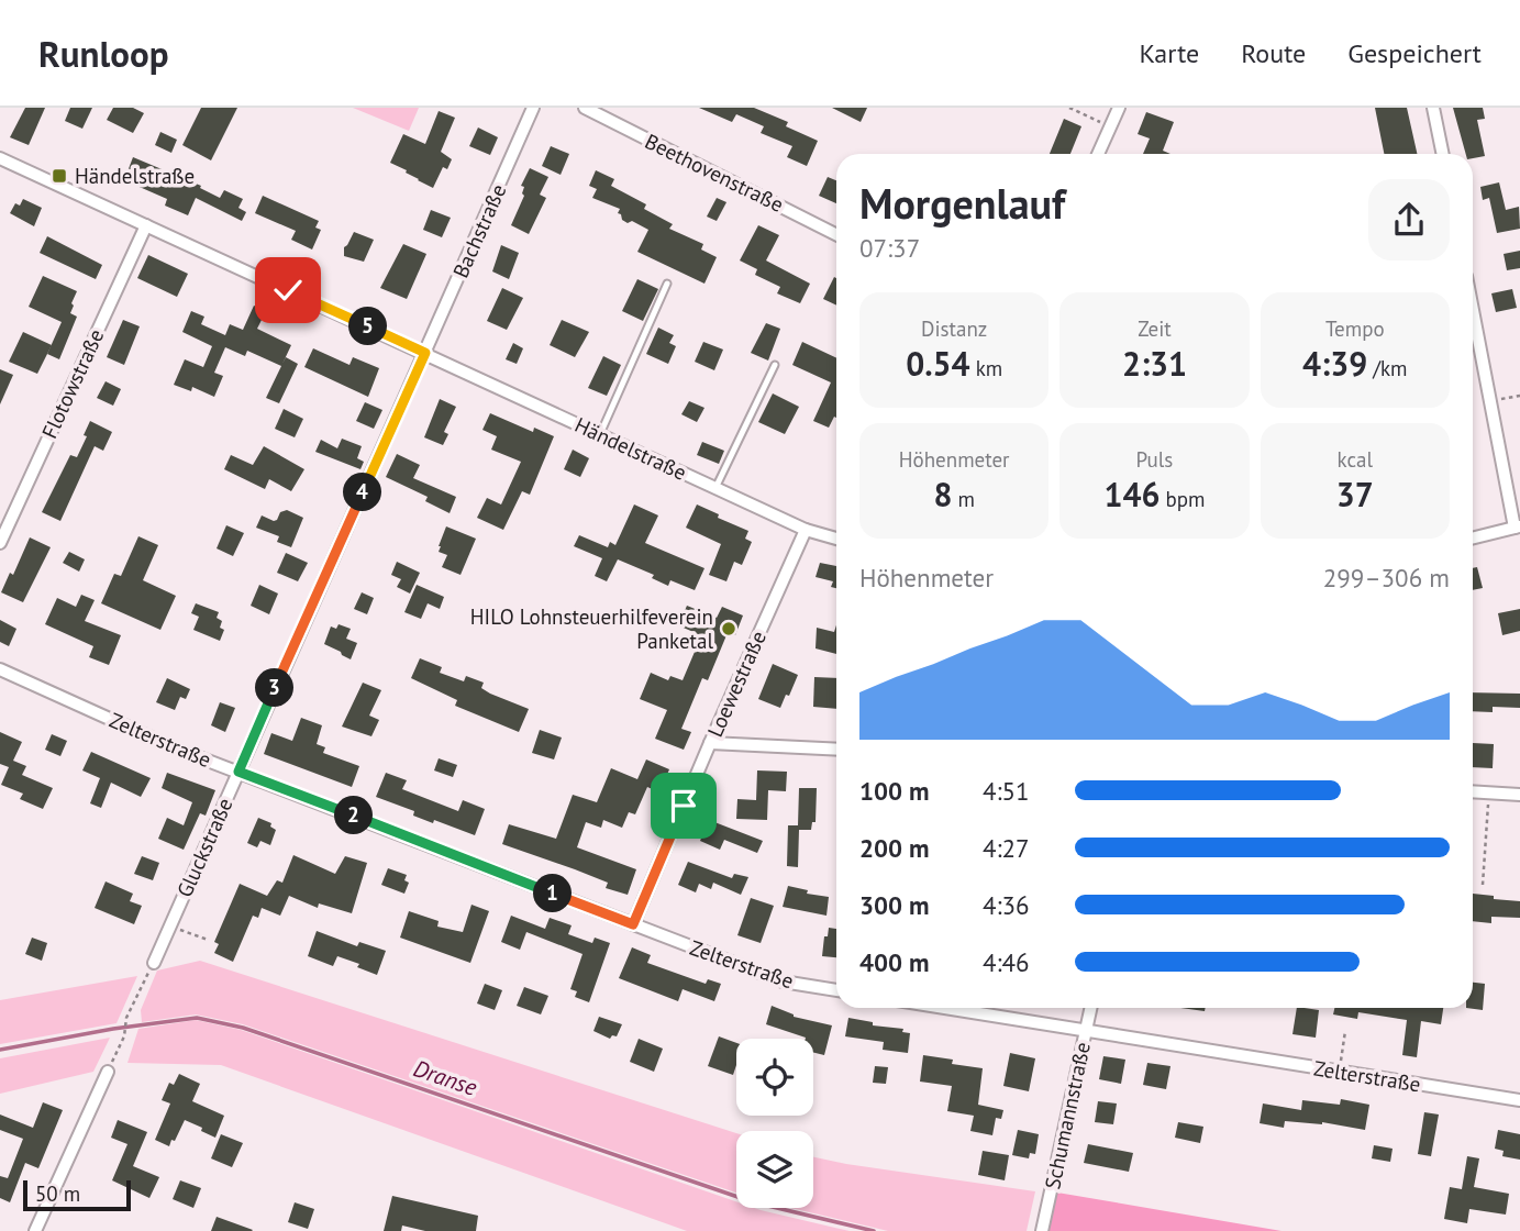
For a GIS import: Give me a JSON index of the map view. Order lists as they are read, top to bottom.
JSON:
{
  "streets": {
    "street": [
      "Beethovenstraße",
      "Bachstraße",
      "Flotowstraße",
      "Händelstraße",
      "Loewestraße",
      "Zelterstraße",
      "Gluckstraße",
      "Schumannstraße"
    ]
  },
  "crossings": [
    ["Bachstraße", "Händelstraße"],
    ["Bachstraße", "Gluckstraße"],
    ["Flotowstraße", "Händelstraße"],
    ["Händelstraße", "Loewestraße"],
    ["Händelstraße", "Gluckstraße"],
    ["Loewestraße", "Zelterstraße"],
    ["Zelterstraße", "Gluckstraße"],
    ["Zelterstraße", "Schumannstraße"]
  ],
  "water": ["Dranse"],
  "places": {
    "transit": ["Händelstraße"],
    "other": ["HILO Lohnsteuerhilfeverein Panketal"]
  },
  "scale_bar": "50 m",
  "page": {
    "header": "Runloop",
    "nav": ["Karte", "Route", "Gespeichert"],
    "heading": ["Morgenlauf", "07:37"],
    "stats": [
      ["Distanz", "0.54 km"],
      ["Zeit", "2:31"],
      ["Tempo", "4:39 /km"],
      ["Höhenmeter", "8 m"],
      ["Puls", "146 bpm"],
      ["kcal", "37"]
    ],
    "pins": [
      "5",
      "4",
      "3",
      "2",
      "1"
    ],
    "chart": ["Höhenmeter", "299–306 m"],
    "list": [
      {
        "name": "100 m",
        "note": "4:51"
      },
      {
        "name": "200 m",
        "note": "4:27"
      },
      {
        "name": "300 m",
        "note": "4:36"
      },
      {
        "name": "400 m",
        "note": "4:46"
      }
    ],
    "scale": "50 m"
  }
}
